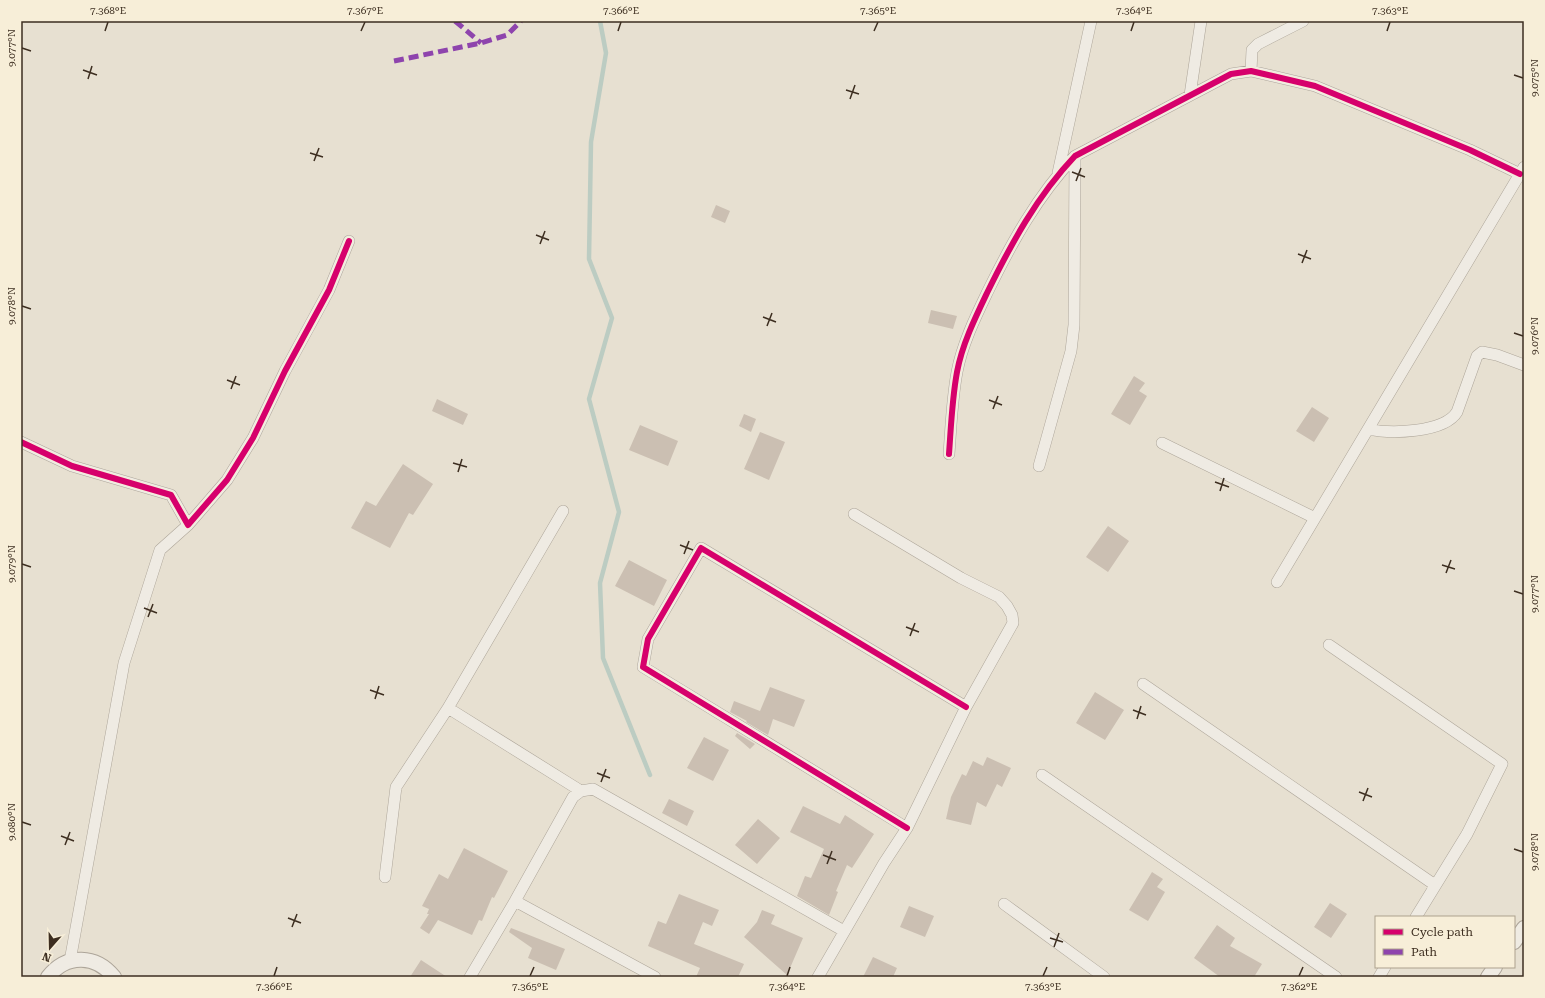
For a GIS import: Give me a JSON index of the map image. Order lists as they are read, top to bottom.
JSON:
{
  "legend": ["Cycle path", "Path"],
  "north": "bottom",
  "coordinates": [
    "7.368°E",
    "7.367°E",
    "7.366°E",
    "7.365°E",
    "7.364°E",
    "7.363°E",
    "9.077°N",
    "9.075°N",
    "9.078°N",
    "9.076°N",
    "9.079°N",
    "9.080°N",
    "7.362°E"
  ]
}
